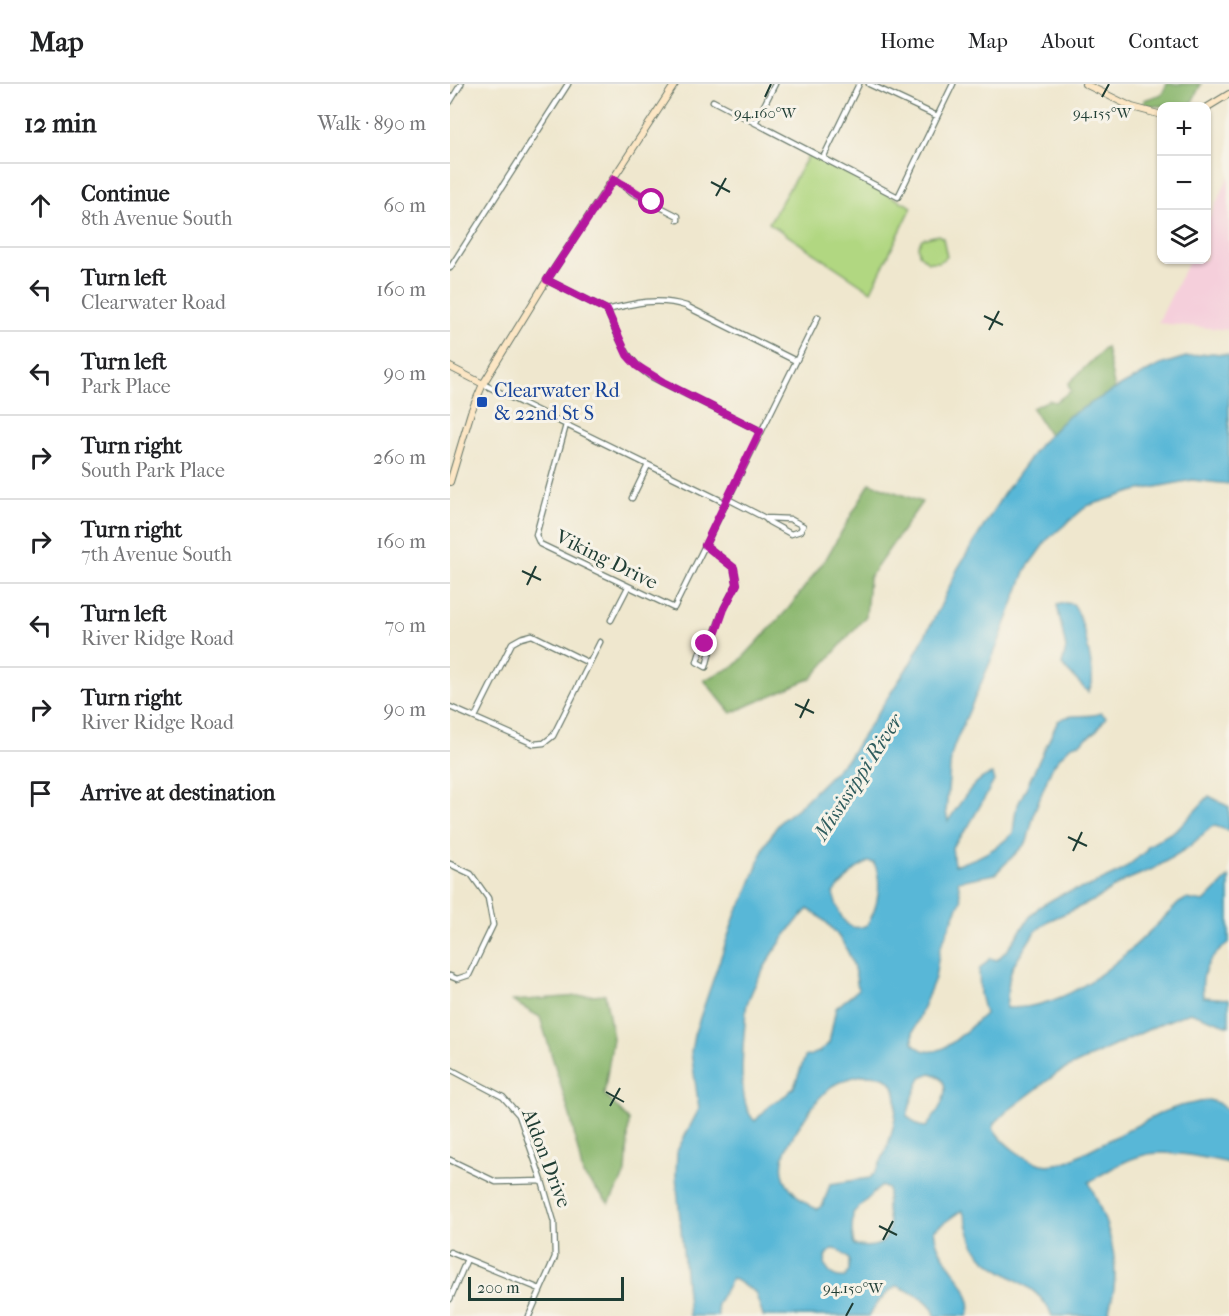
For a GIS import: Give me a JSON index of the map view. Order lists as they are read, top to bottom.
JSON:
{
  "streets": {
    "street": ["Viking Drive", "Aldon Drive"]
  },
  "water": ["Mississippi River"],
  "places": {
    "transit": ["Clearwater Rd & 22nd St S"]
  },
  "scale_bar": "200 m",
  "page": {
    "header": "Map",
    "nav": [
      "Home",
      "Map",
      "About",
      "Contact"
    ],
    "heading": ["12 min", "Walk · 890 m"],
    "map_buttons": ["+", "−"],
    "list": [
      ["Continue", "8th Avenue South", "60 m"],
      ["Turn left", "Clearwater Road", "160 m"],
      ["Turn left", "Park Place", "90 m"],
      ["Turn right", "South Park Place", "260 m"],
      ["Turn right", "7th Avenue South", "160 m"],
      ["Turn left", "River Ridge Road", "70 m"],
      ["Turn right", "River Ridge Road", "90 m"],
      "Arrive at destination"
    ],
    "scale": "200 m"
  },
  "coordinates": ["94.160°W", "94.155°W", "94.150°W"]
}
